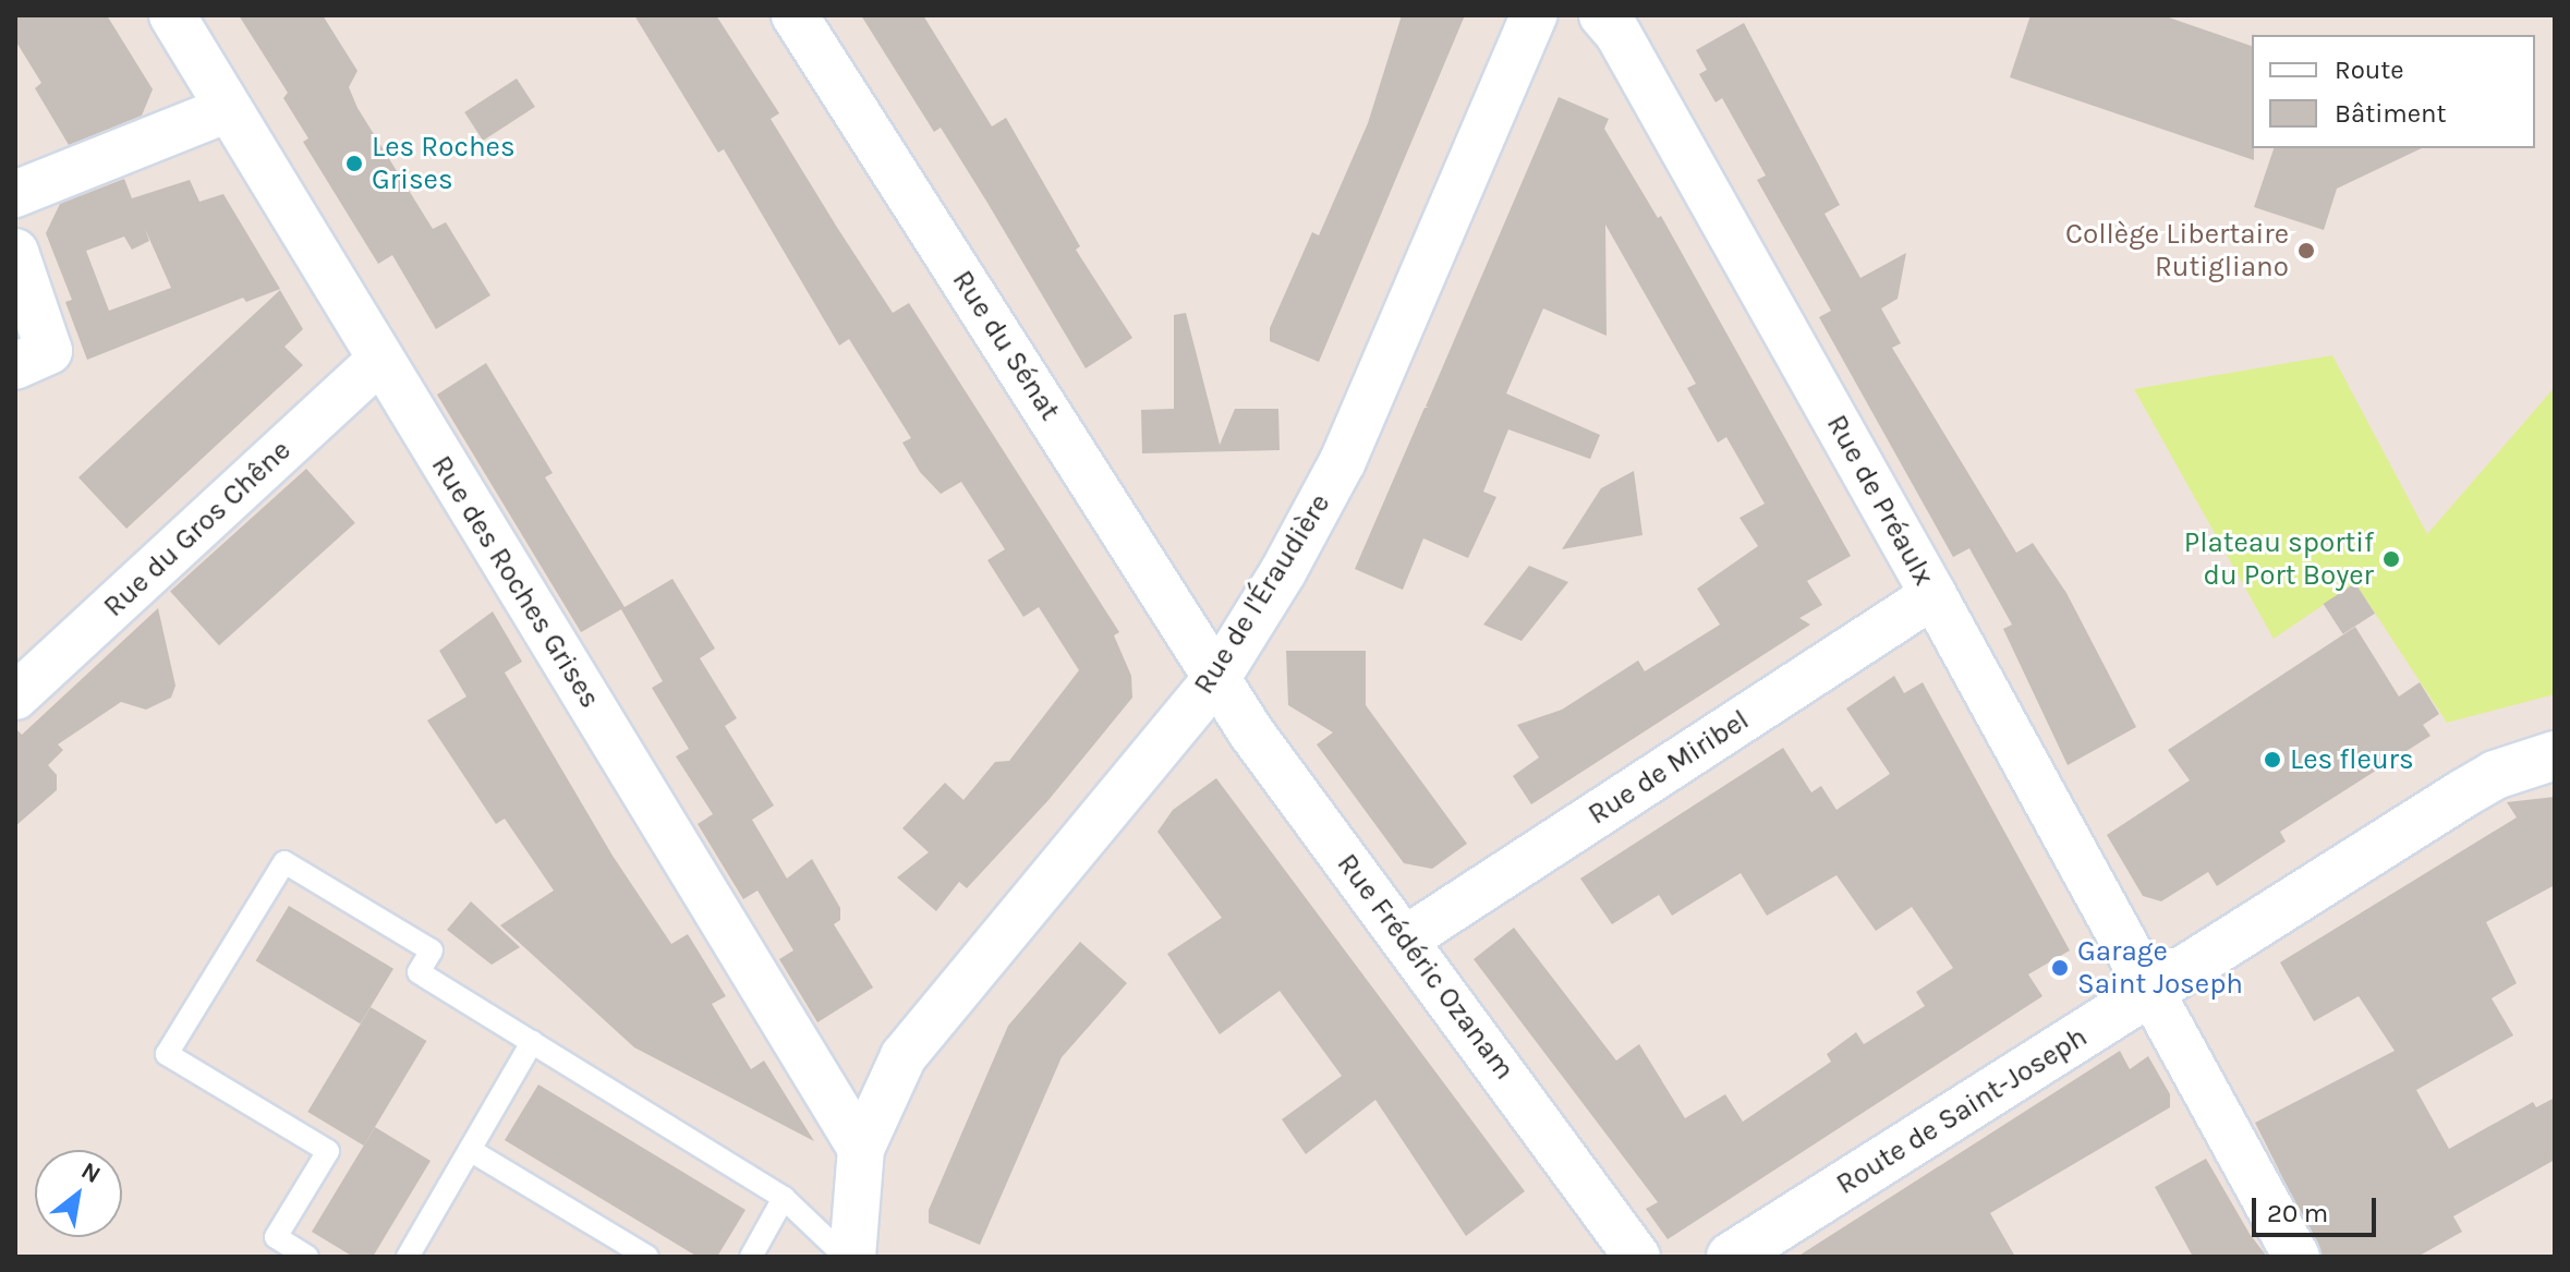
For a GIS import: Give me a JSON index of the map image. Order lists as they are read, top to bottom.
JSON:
{
  "streets": {
    "street": [
      "Rue du Sénat",
      "Rue de Préaulx",
      "Rue du Gros Chêne",
      "Rue des Roches Grises",
      "Rue de l'Éraudière",
      "Rue de Miribel",
      "Rue Frédéric Ozanam",
      "Route de Saint-Joseph"
    ]
  },
  "crossings": [
    ["Rue du Sénat", "Rue de l'Éraudière"],
    ["Rue du Sénat", "Rue Frédéric Ozanam"],
    ["Rue de Préaulx", "Rue de Miribel"],
    ["Rue de Préaulx", "Route de Saint-Joseph"],
    ["Rue du Gros Chêne", "Rue des Roches Grises"],
    ["Rue des Roches Grises", "Rue de l'Éraudière"],
    ["Rue de l'Éraudière", "Rue Frédéric Ozanam"],
    ["Rue de Miribel", "Rue Frédéric Ozanam"]
  ],
  "places": [
    "Les Roches Grises",
    "Collège Libertaire Rutigliano",
    "Plateau sportif du Port Boyer",
    "Les fleurs",
    "Garage Saint Joseph"
  ],
  "legend": ["Route", "Bâtiment"],
  "scale_bar": "20 m",
  "north": "top right"
}
